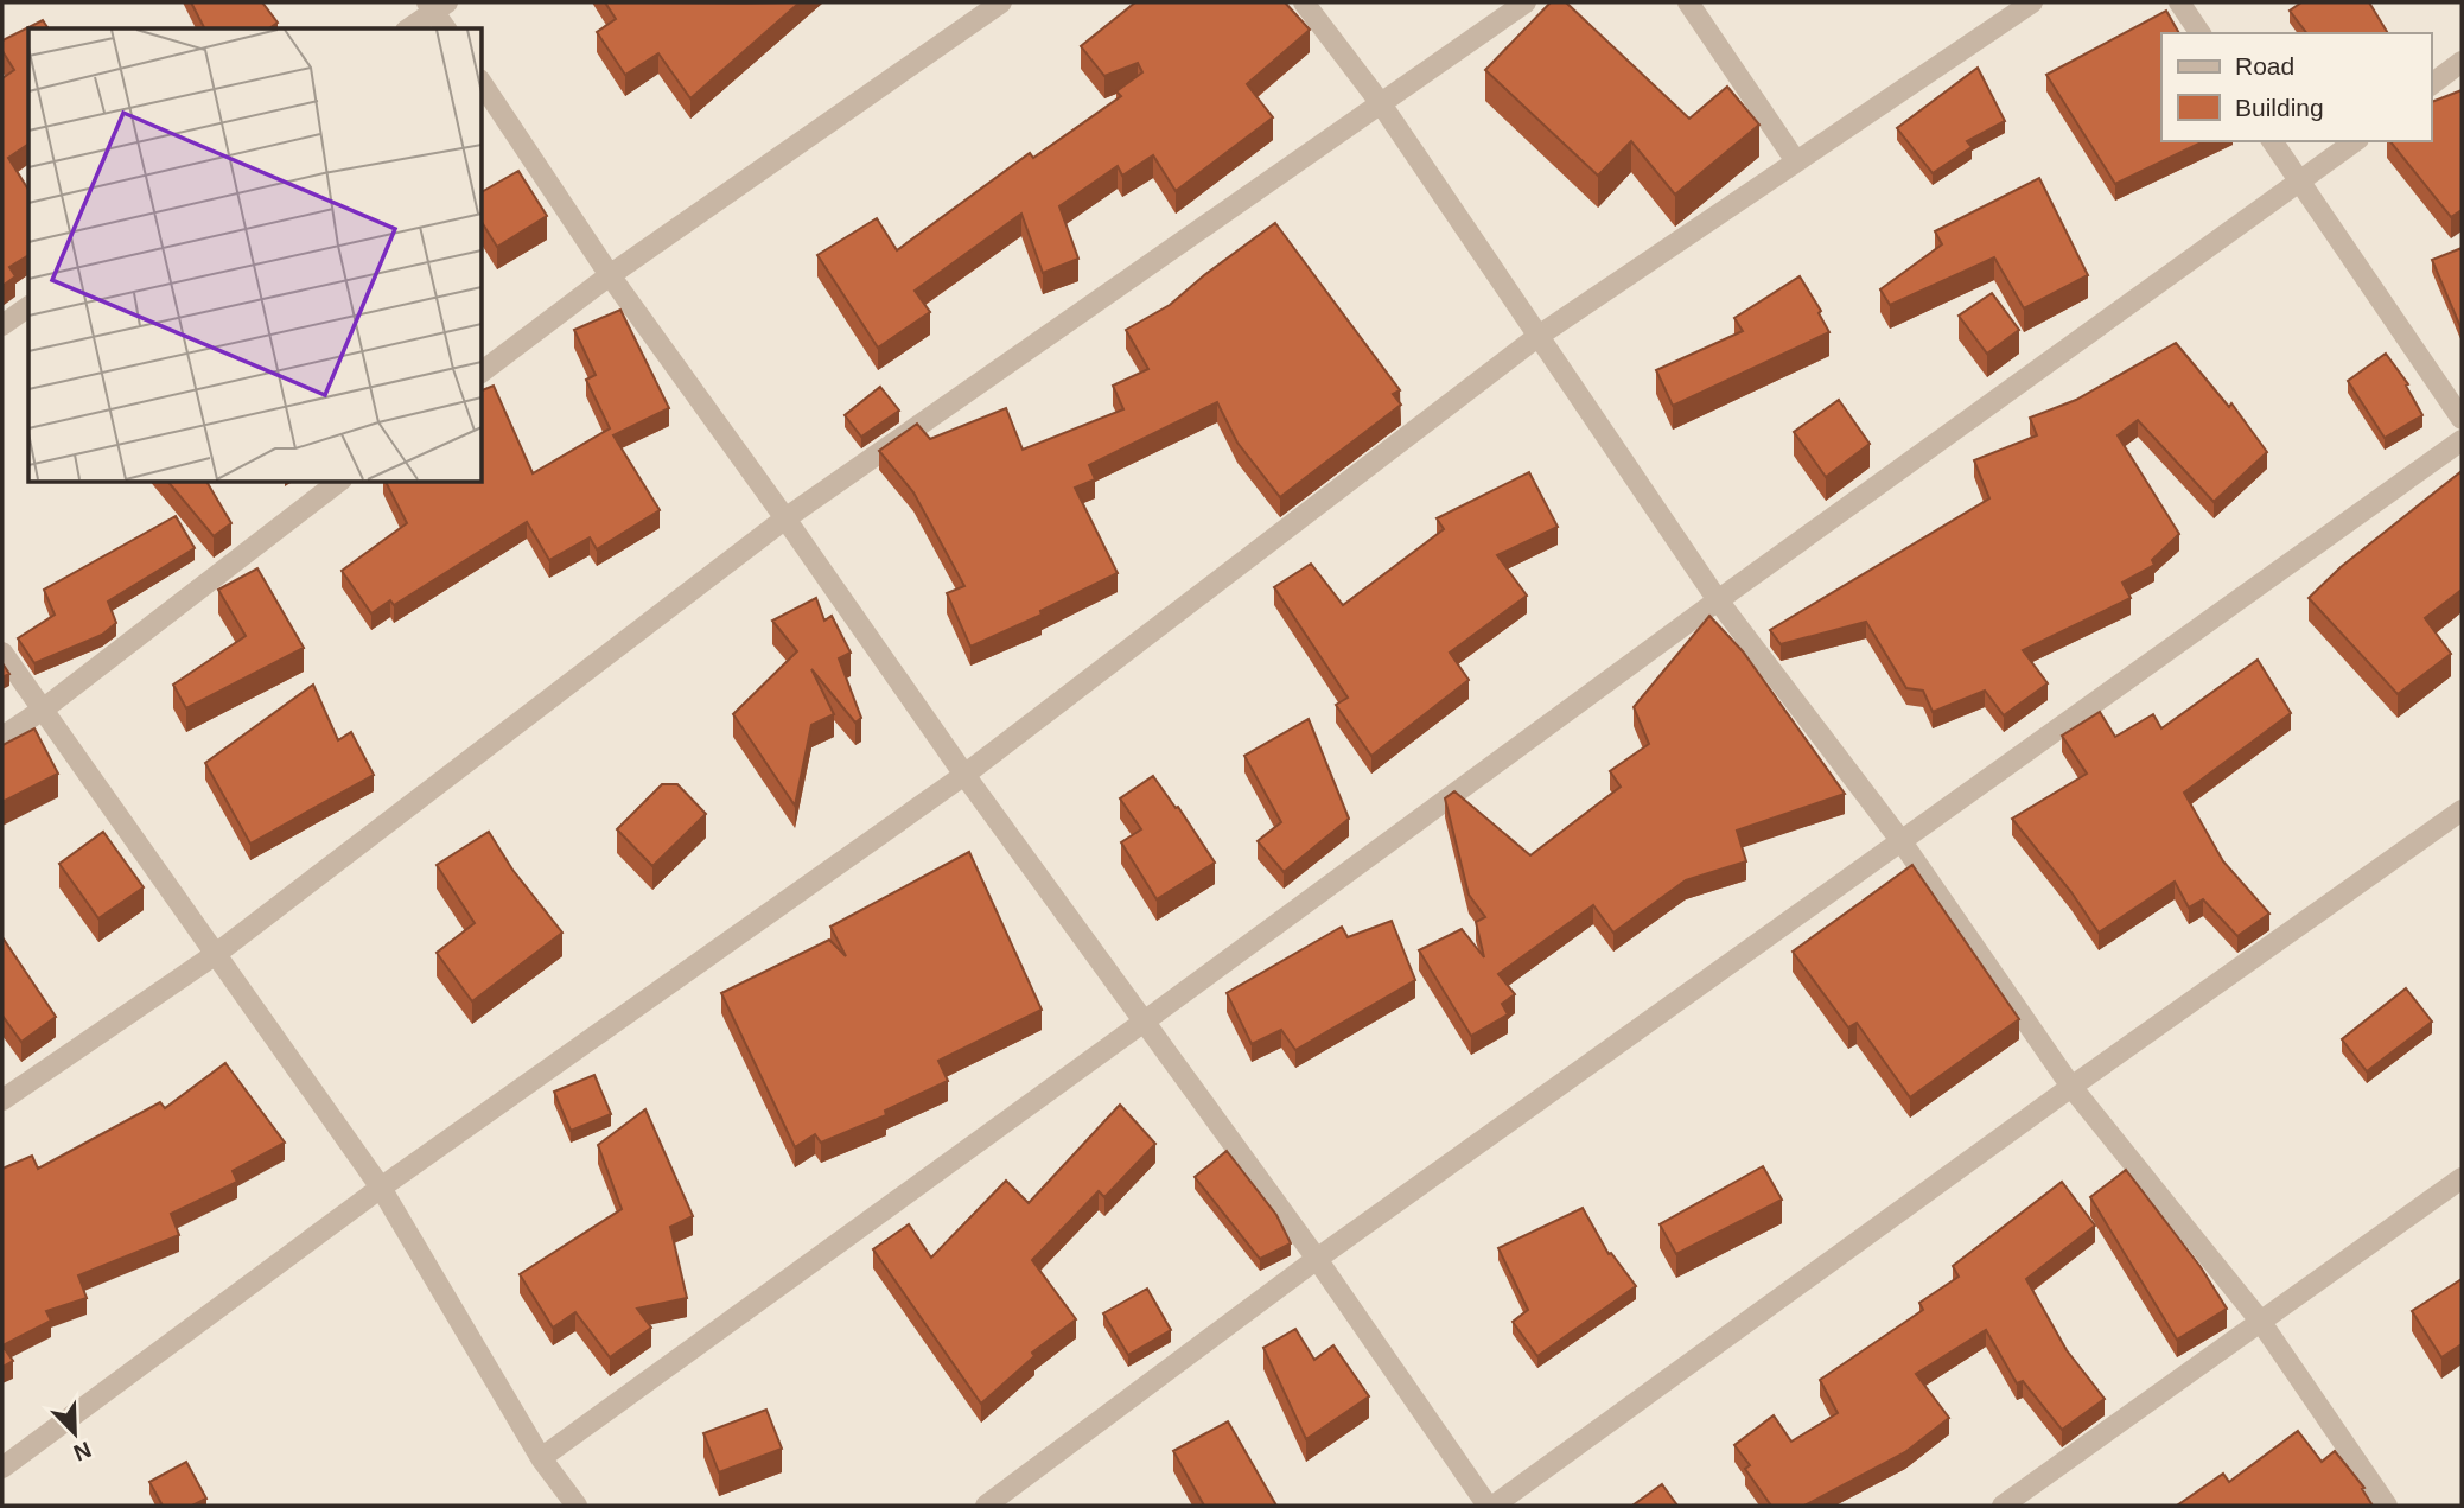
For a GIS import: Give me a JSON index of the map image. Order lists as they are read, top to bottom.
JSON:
{
  "legend": ["Road", "Building"],
  "north": "bottom right"
}
